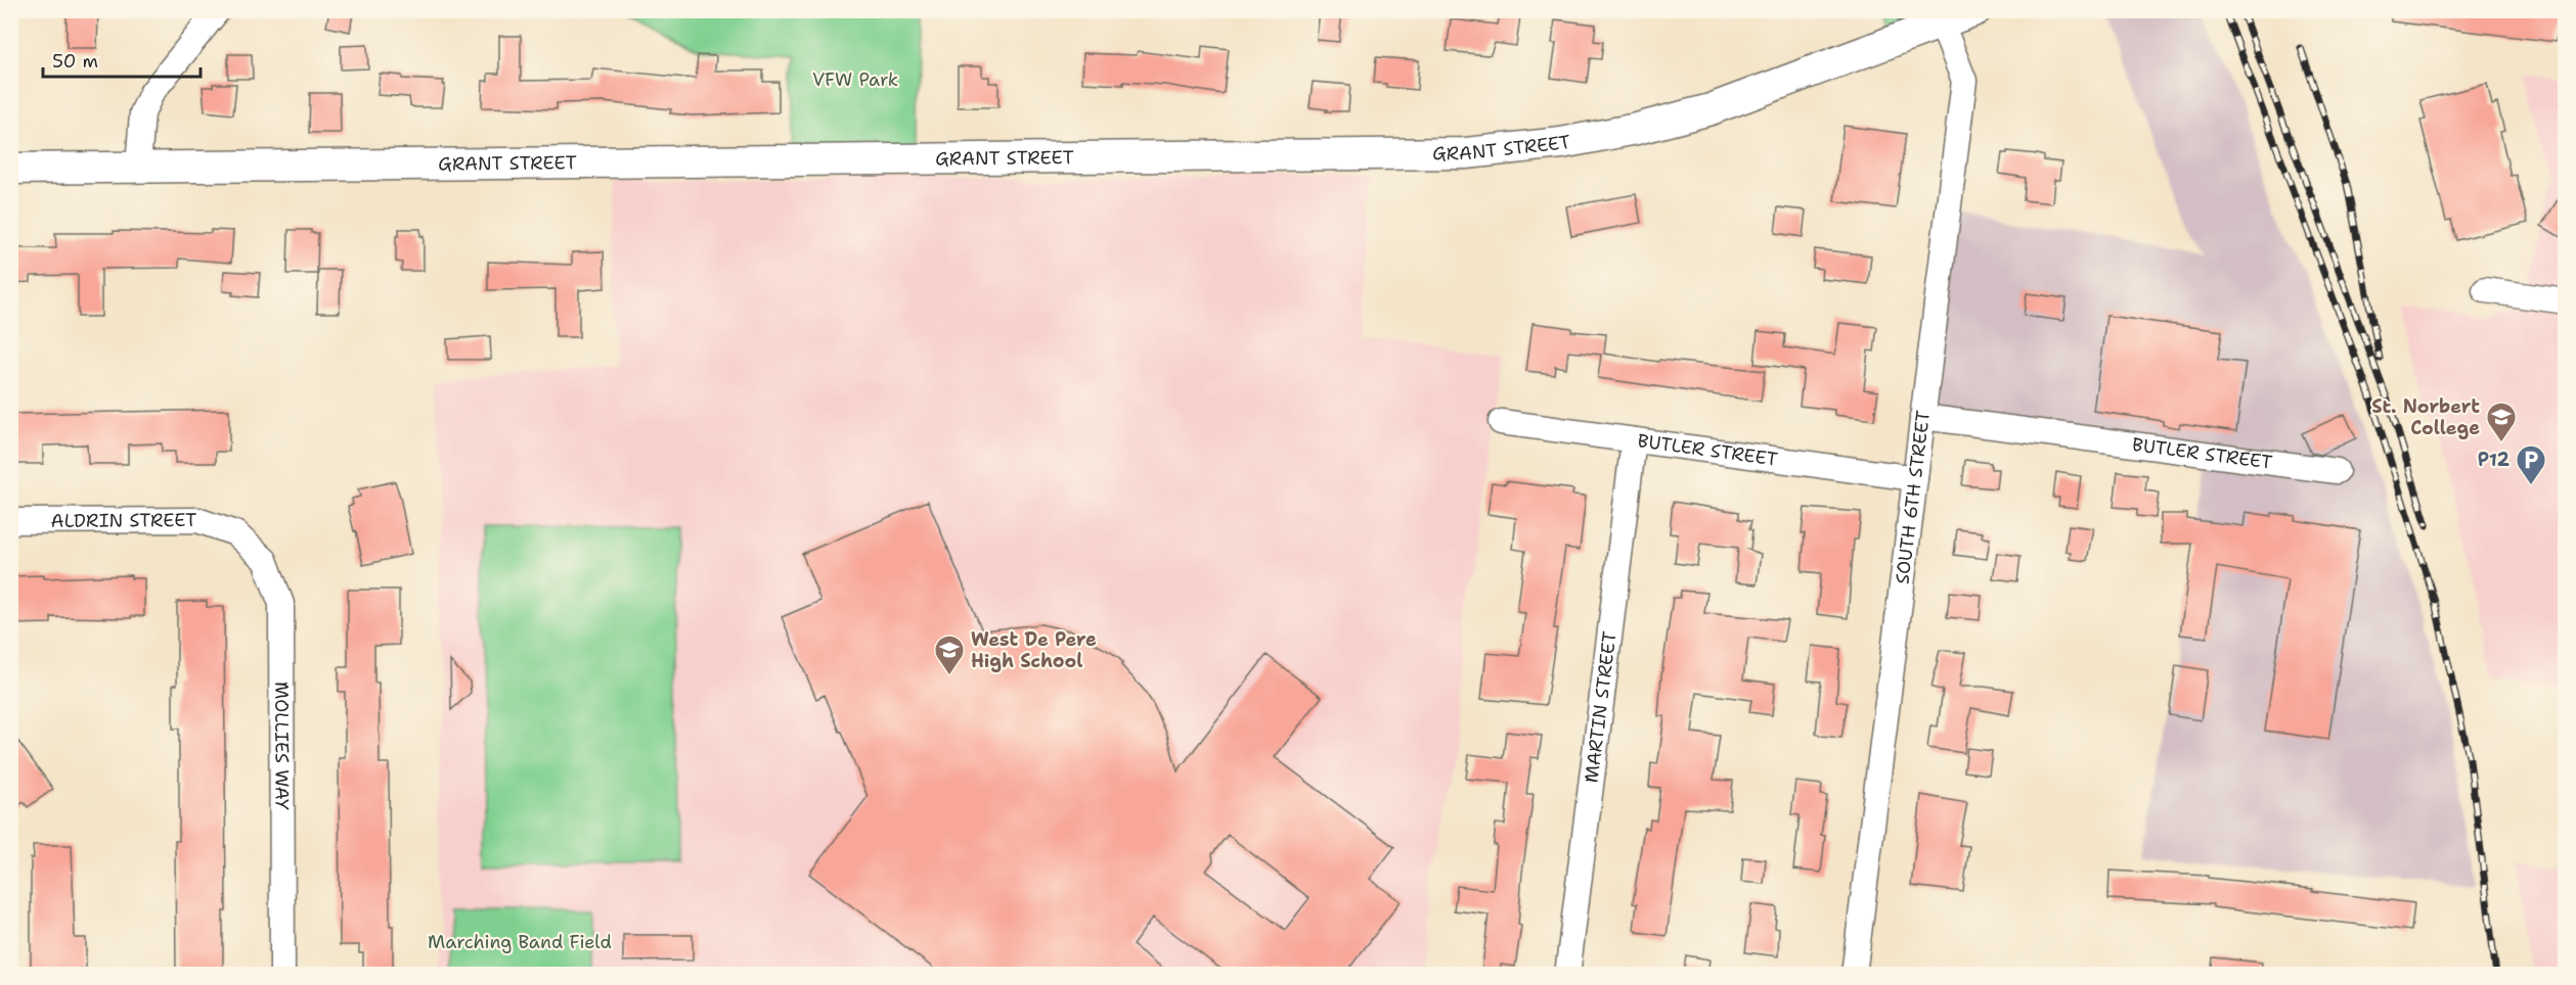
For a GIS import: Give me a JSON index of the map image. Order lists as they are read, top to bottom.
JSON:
{
  "streets": {
    "street": [
      "GRANT STREET",
      "BUTLER STREET",
      "SOUTH 6TH STREET",
      "ALDRIN STREET",
      "MARTIN STREET",
      "MOLLIES WAY"
    ]
  },
  "crossings": [
    ["GRANT STREET", "SOUTH 6TH STREET"],
    ["BUTLER STREET", "SOUTH 6TH STREET"],
    ["BUTLER STREET", "MARTIN STREET"],
    ["ALDRIN STREET", "MOLLIES WAY"]
  ],
  "parks": ["VFW Park", "Marching Band Field"],
  "places": {
    "school or university": ["St. Norbert College", "West De Pere High School"],
    "parking": ["P12"]
  },
  "scale_bar": "50 m"
}
